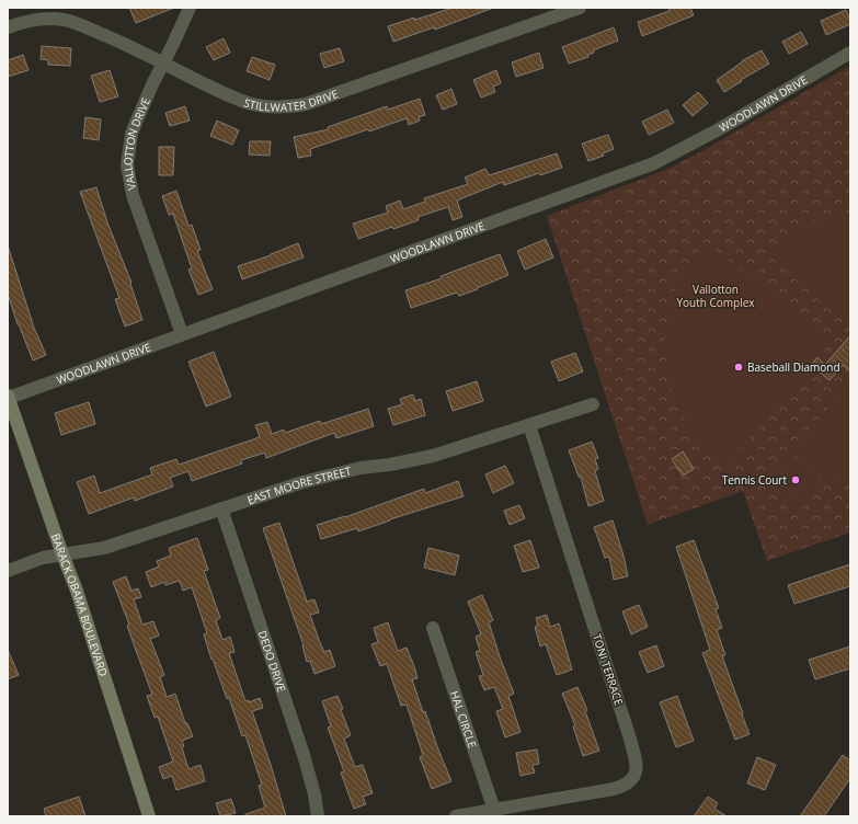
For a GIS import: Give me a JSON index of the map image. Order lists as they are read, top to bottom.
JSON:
{
  "streets": {
    "main road": ["BARACK OBAMA BOULEVARD"],
    "street": [
      "STILLWATER DRIVE",
      "WOODLAWN DRIVE",
      "VALLOTTON DRIVE",
      "EAST MOORE STREET",
      "DEDO DRIVE",
      "TONI TERRACE",
      "HAL CIRCLE"
    ]
  },
  "crossings": [
    ["STILLWATER DRIVE", "VALLOTTON DRIVE"],
    ["WOODLAWN DRIVE", "VALLOTTON DRIVE"],
    ["WOODLAWN DRIVE", "BARACK OBAMA BOULEVARD"],
    ["EAST MOORE STREET", "BARACK OBAMA BOULEVARD"],
    ["EAST MOORE STREET", "DEDO DRIVE"],
    ["EAST MOORE STREET", "TONI TERRACE"],
    ["TONI TERRACE", "HAL CIRCLE"]
  ],
  "parks": ["Vallotton Youth Complex"],
  "places": ["Baseball Diamond", "Tennis Court"]
}
